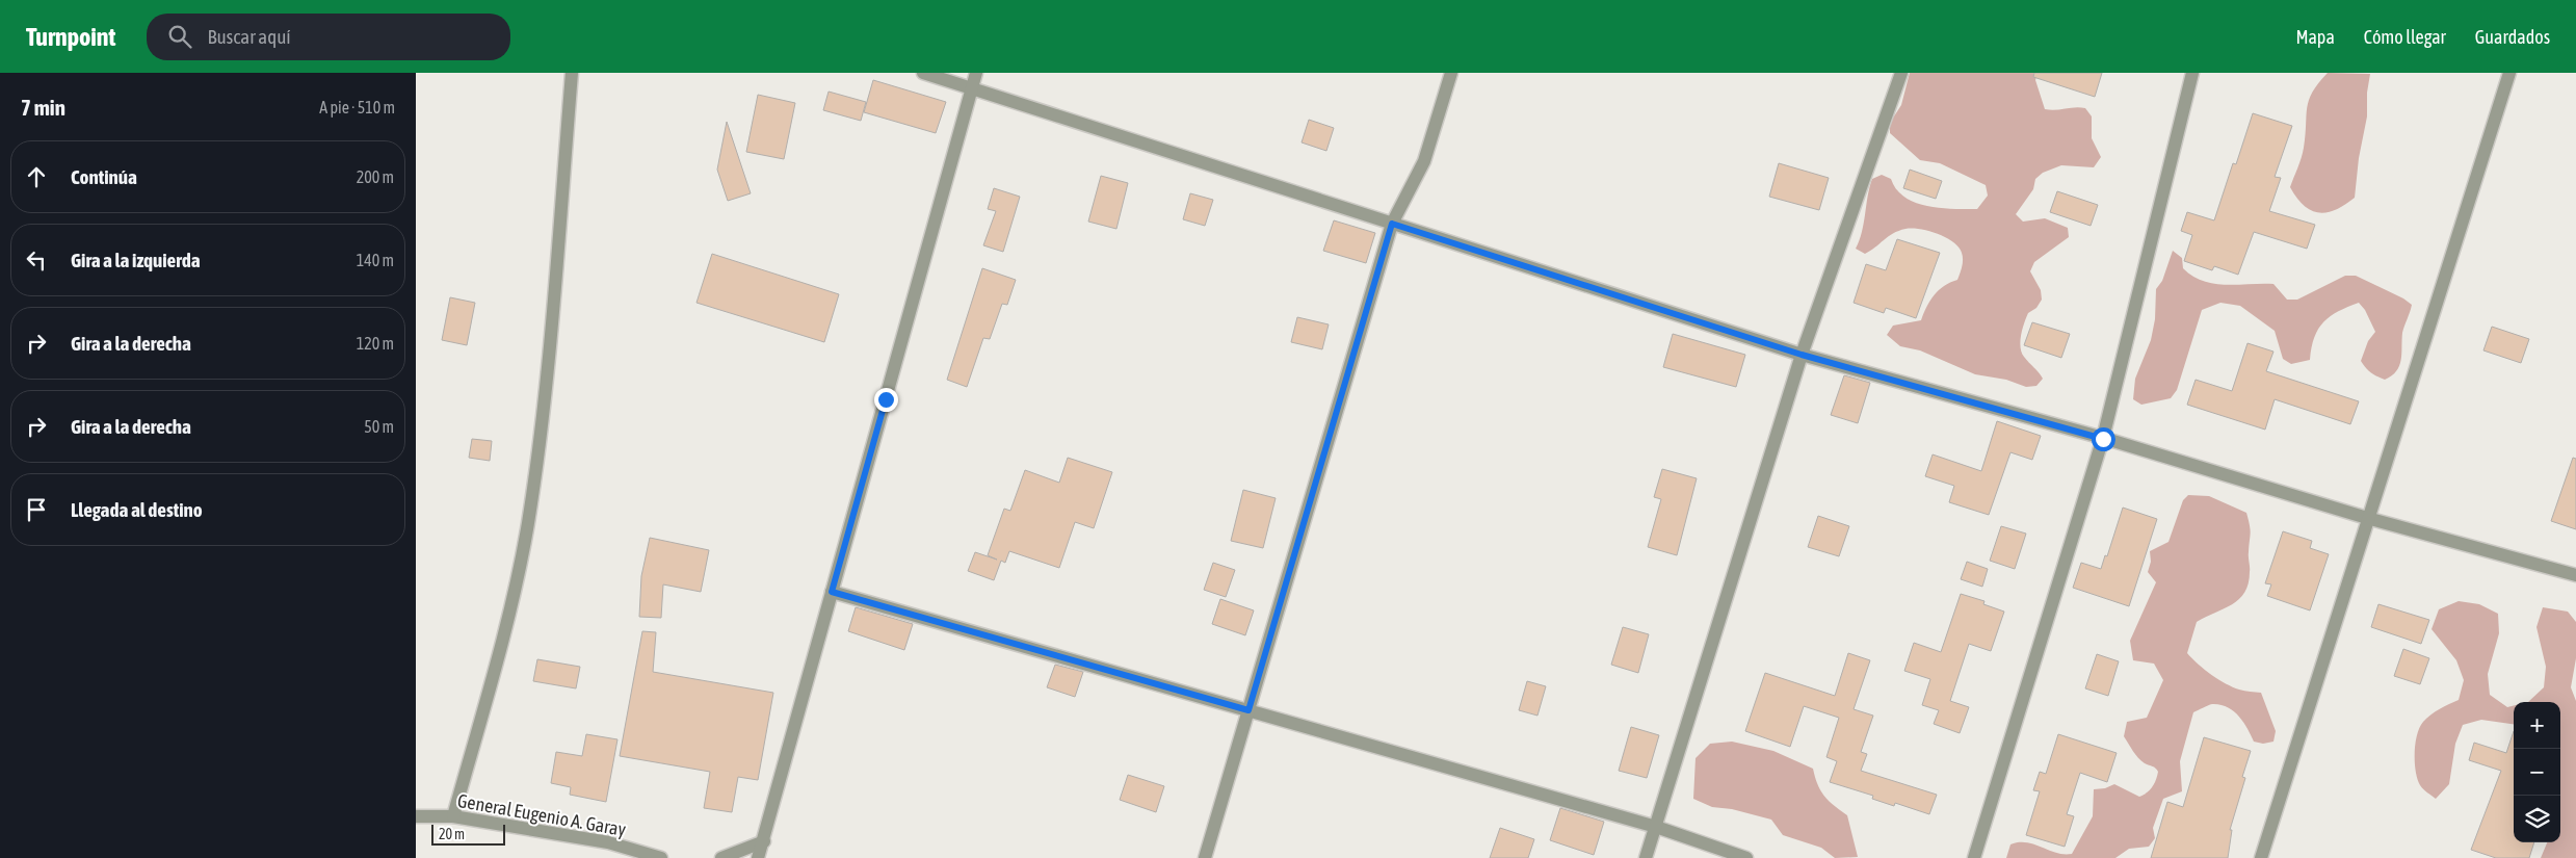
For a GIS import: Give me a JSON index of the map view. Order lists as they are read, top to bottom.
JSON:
{
  "streets": {
    "street": ["General Eugenio A. Garay"]
  },
  "scale_bar": "20 m",
  "page": {
    "header": "Turnpoint",
    "search": "Buscar aquí",
    "nav": ["Mapa", "Cómo llegar", "Guardados"],
    "heading": ["7 min", "A pie · 510 m"],
    "list": [
      ["Continúa", "200 m"],
      ["Gira a la izquierda", "140 m"],
      ["Gira a la derecha", "120 m"],
      ["Gira a la derecha", "50 m"],
      "Llegada al destino"
    ],
    "map_buttons": ["+", "−"],
    "scale": "20 m"
  }
}
